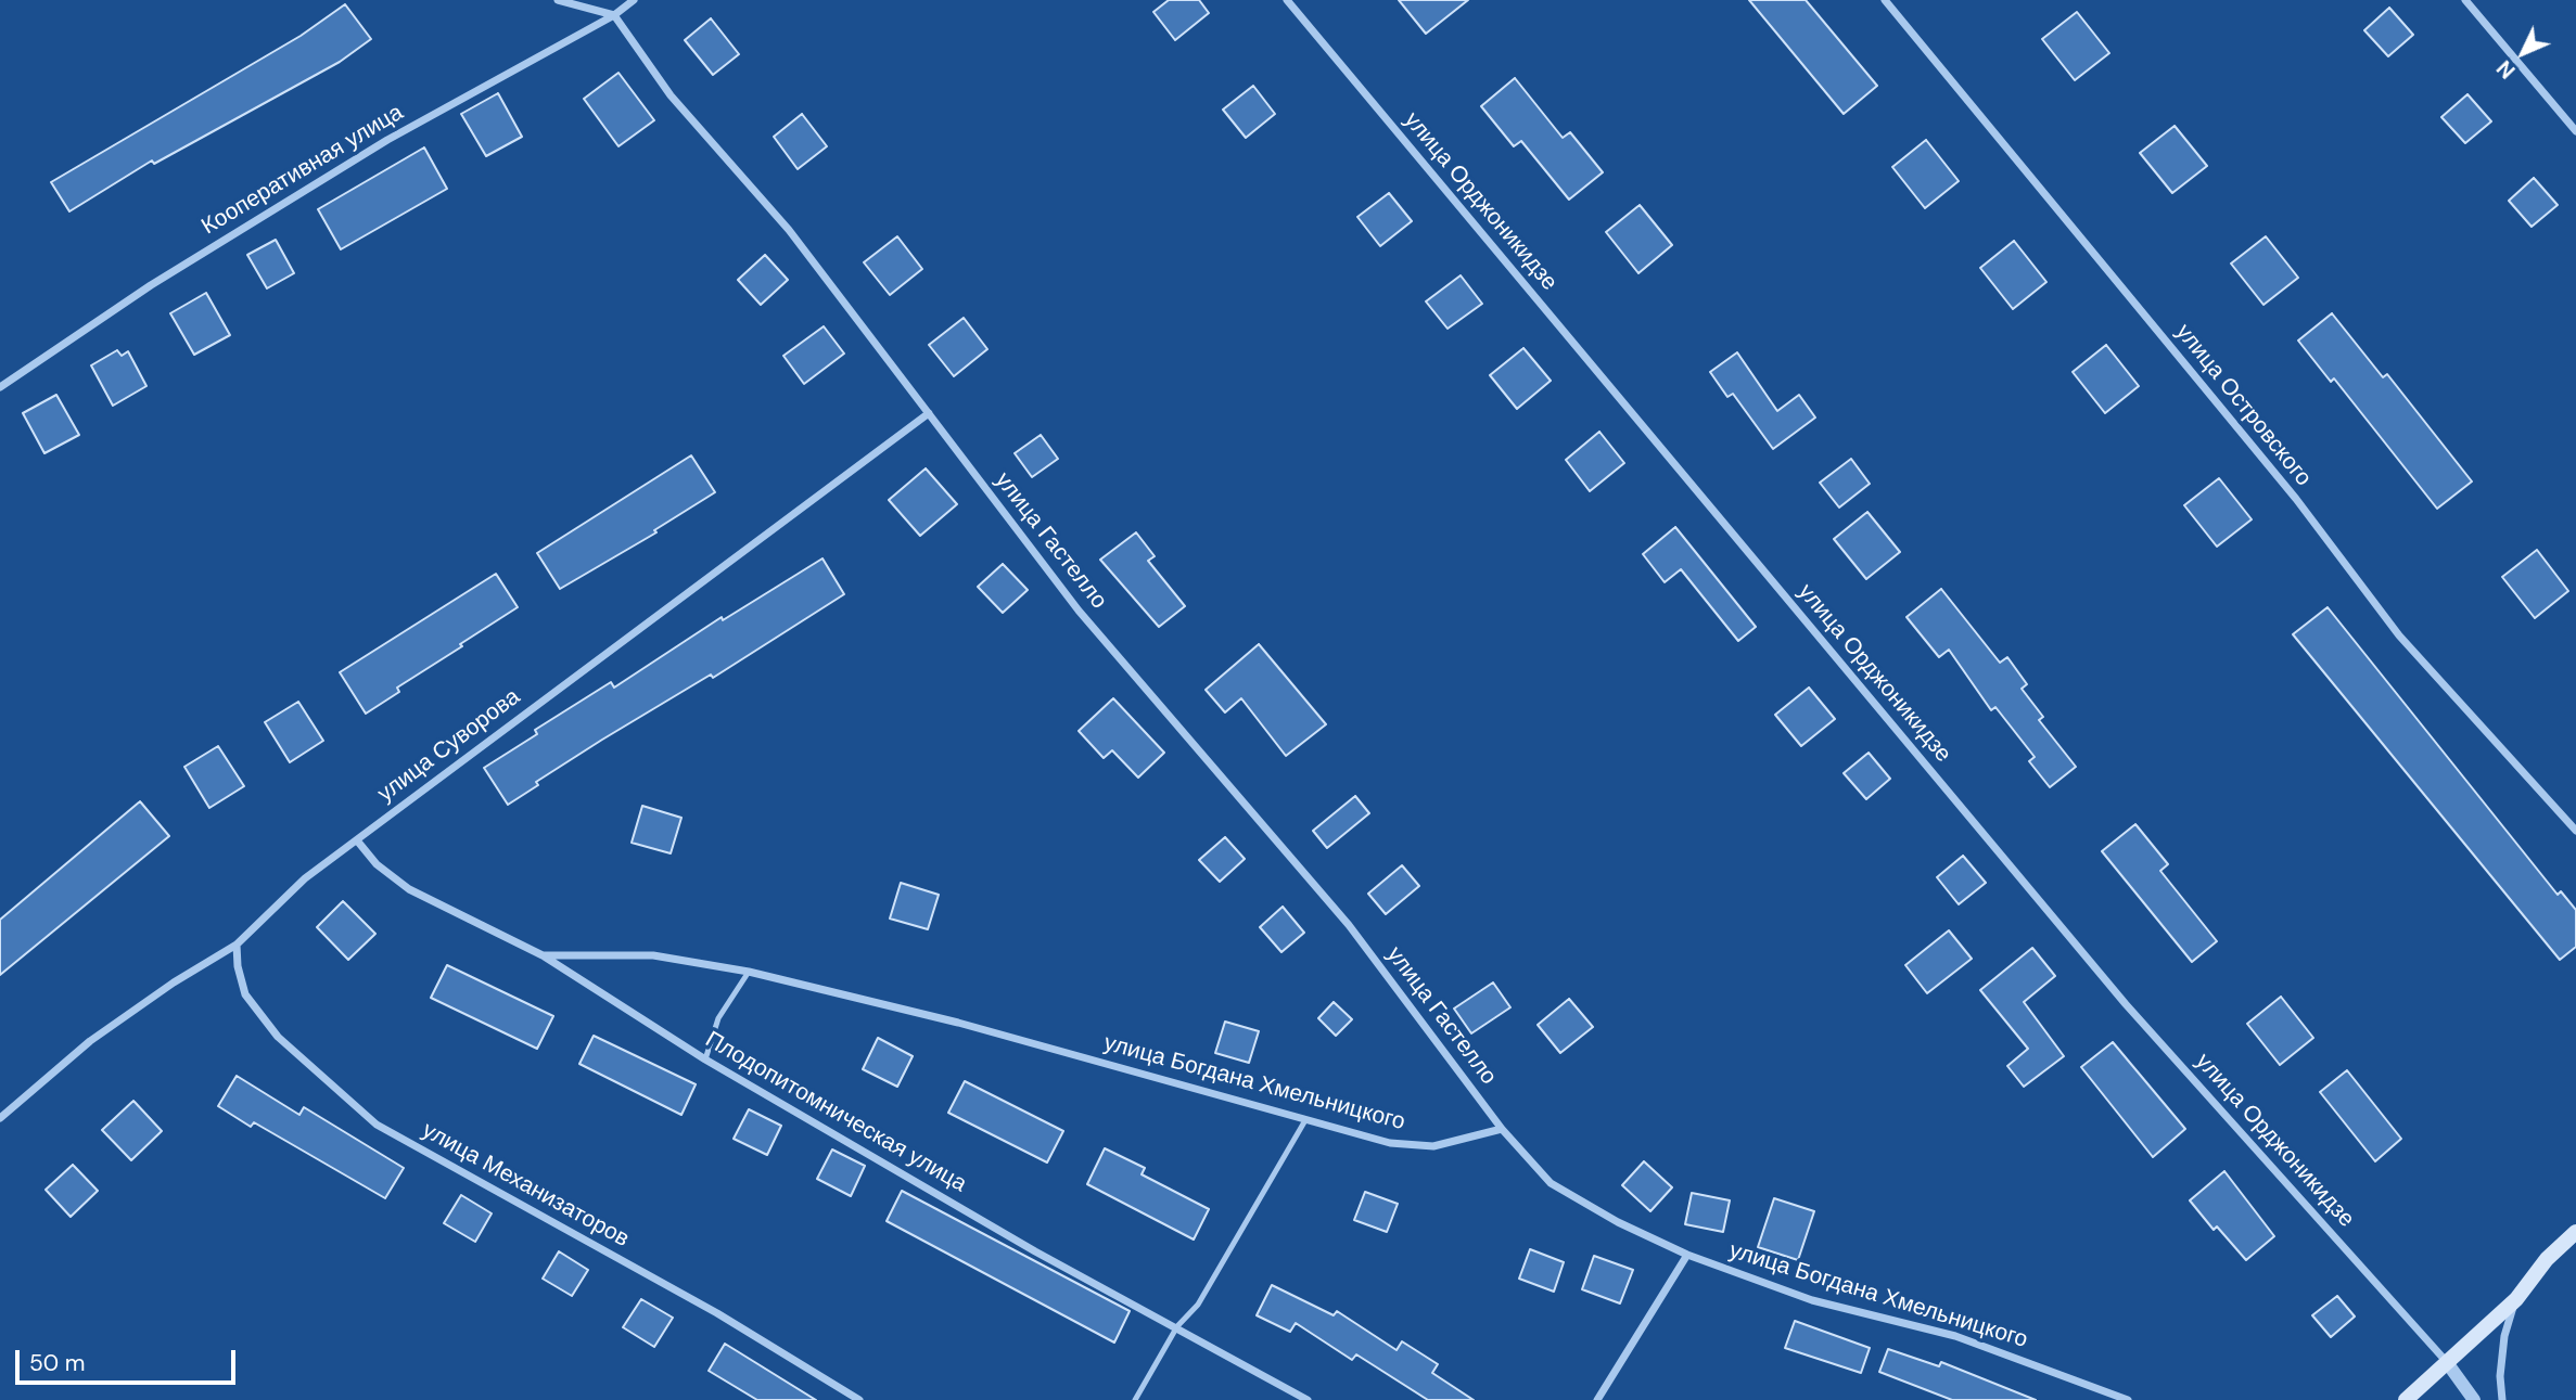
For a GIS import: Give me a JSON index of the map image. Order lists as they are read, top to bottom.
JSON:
{
  "streets": {
    "street": [
      "Кооперативная улица",
      "улица Орджоникидзе",
      "улица Островского",
      "улица Гастелло",
      "улица Суворова",
      "улица Богдана Хмельницкого",
      "Плодопитомническая улица",
      "улица Механизаторов"
    ]
  },
  "crossings": [
    ["Кооперативная улица", "улица Гастелло"],
    ["улица Гастелло", "улица Суворова"],
    ["улица Гастелло", "улица Богдана Хмельницкого"],
    ["улица Суворова", "Плодопитомническая улица"],
    ["улица Суворова", "улица Механизаторов"],
    ["улица Богдана Хмельницкого", "Плодопитомническая улица"]
  ],
  "scale_bar": "50 m",
  "north": "bottom left"
}
